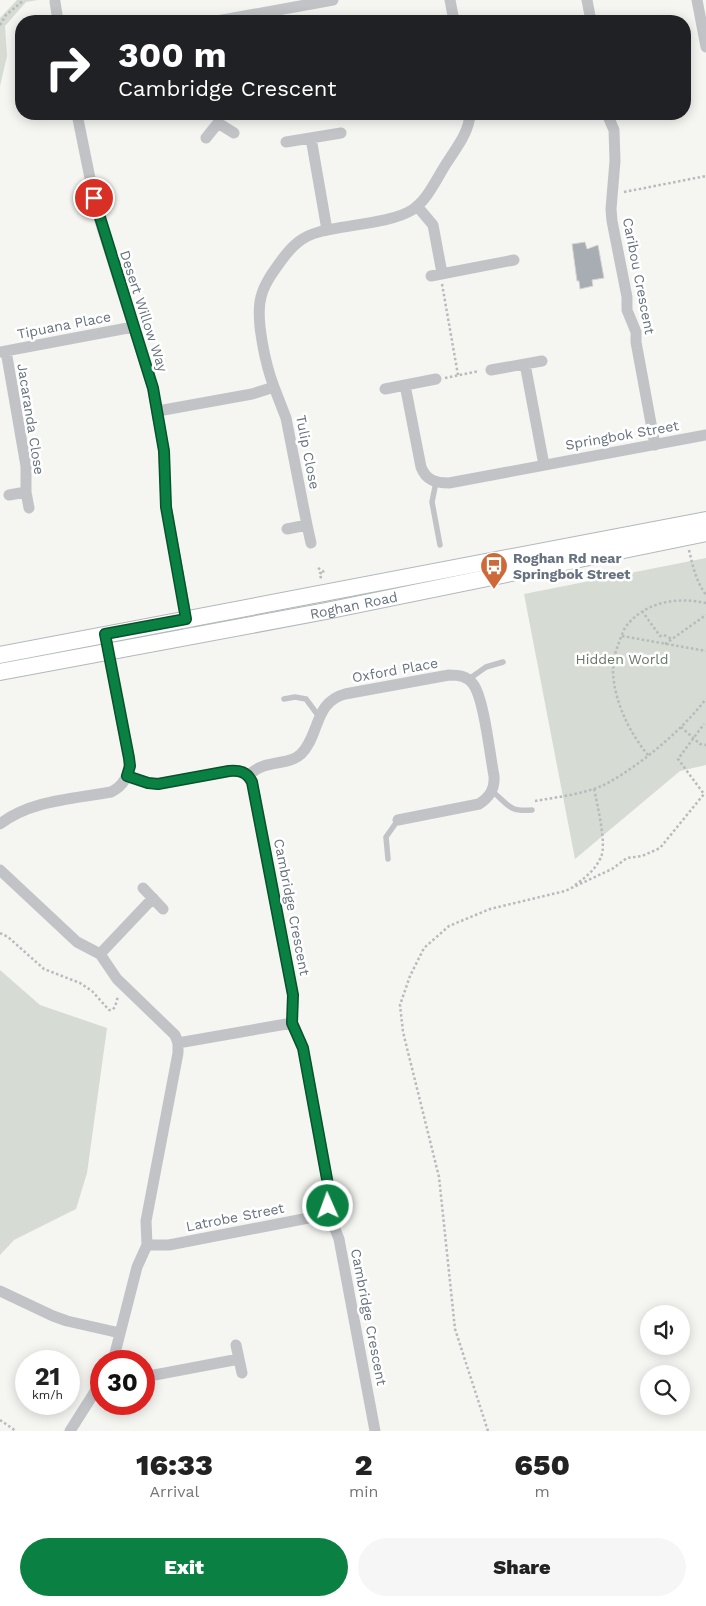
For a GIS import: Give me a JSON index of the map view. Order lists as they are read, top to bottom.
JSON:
{
  "streets": {
    "main road": ["Roghan Road"],
    "street": [
      "Caribou Crescent",
      "Desert Willow Way",
      "Tipuana Place",
      "Jacaranda Close",
      "Springbok Street",
      "Tulip Close",
      "Oxford Place",
      "Cambridge Crescent",
      "Latrobe Street"
    ]
  },
  "crossings": [
    ["Caribou Crescent", "Springbok Street"],
    ["Desert Willow Way", "Tipuana Place"],
    ["Desert Willow Way", "Roghan Road"],
    ["Tipuana Place", "Jacaranda Close"],
    ["Oxford Place", "Cambridge Crescent"],
    ["Cambridge Crescent", "Latrobe Street"]
  ],
  "parks": ["Hidden World"],
  "places": {
    "bus stop": ["Roghan Rd near Springbok Street"]
  },
  "page": {
    "turn": ["300 m", "Cambridge Crescent"],
    "speed": "21 km/h",
    "limit": "30",
    "eta": [
      "16:33",
      "Arrival",
      "2",
      "min",
      "650",
      "m"
    ],
    "buttons": ["Exit", "Share"]
  }
}
